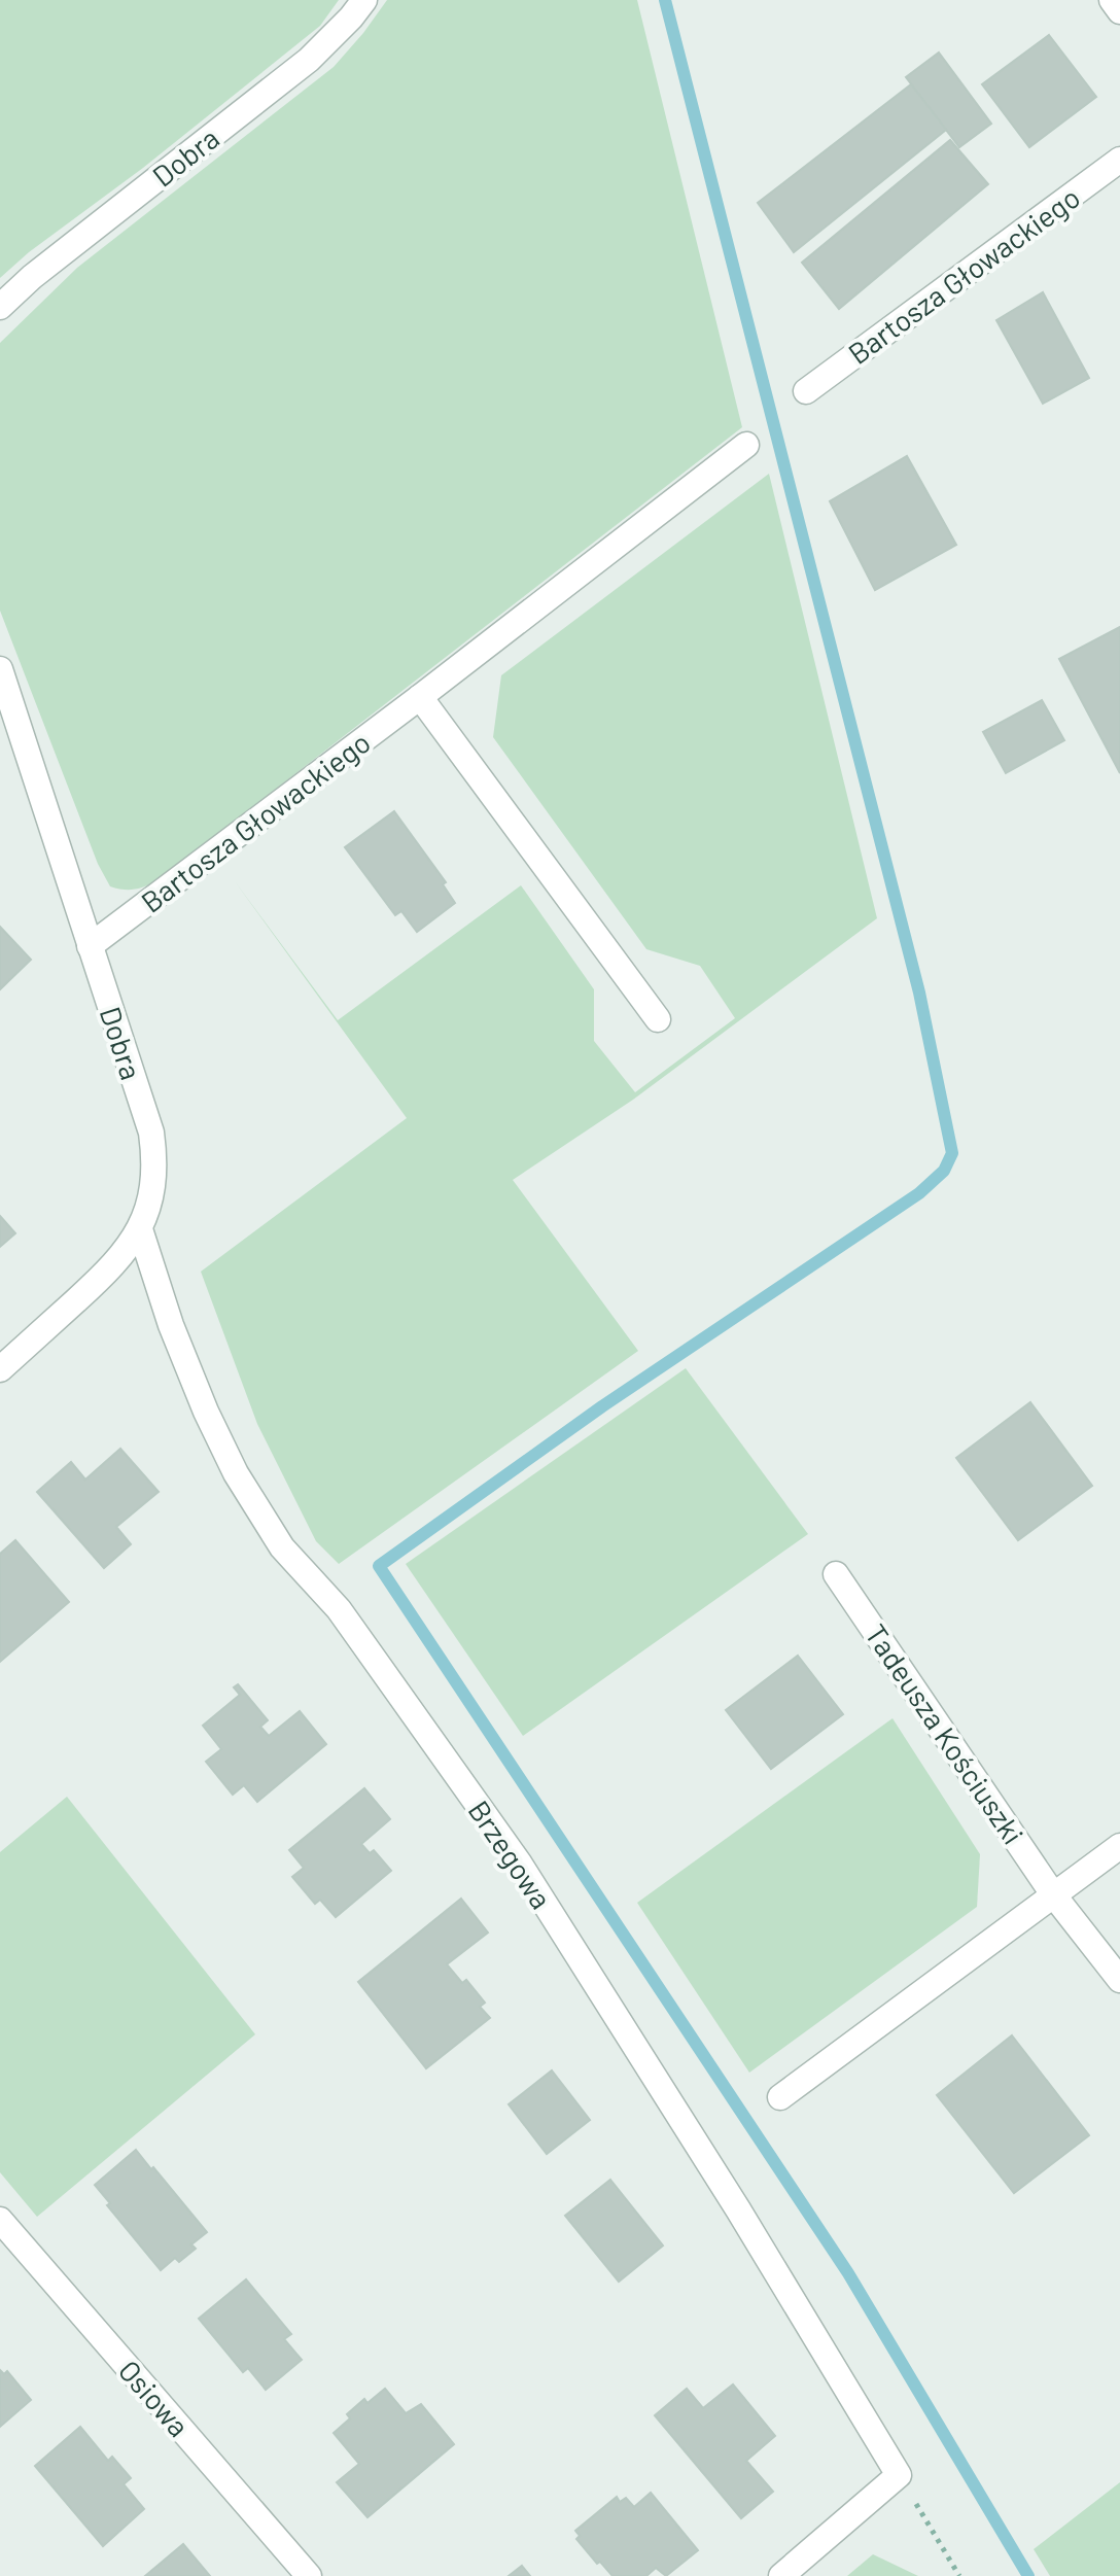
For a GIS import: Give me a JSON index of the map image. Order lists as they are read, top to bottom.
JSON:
{
  "streets": {
    "street": [
      "Dobra",
      "Bartosza Głowackiego",
      "Tadeusza Kościuszki",
      "Brzegowa",
      "Osiowa"
    ]
  },
  "crossings": [
    ["Dobra", "Bartosza Głowackiego"],
    ["Dobra", "Brzegowa"]
  ]
}
